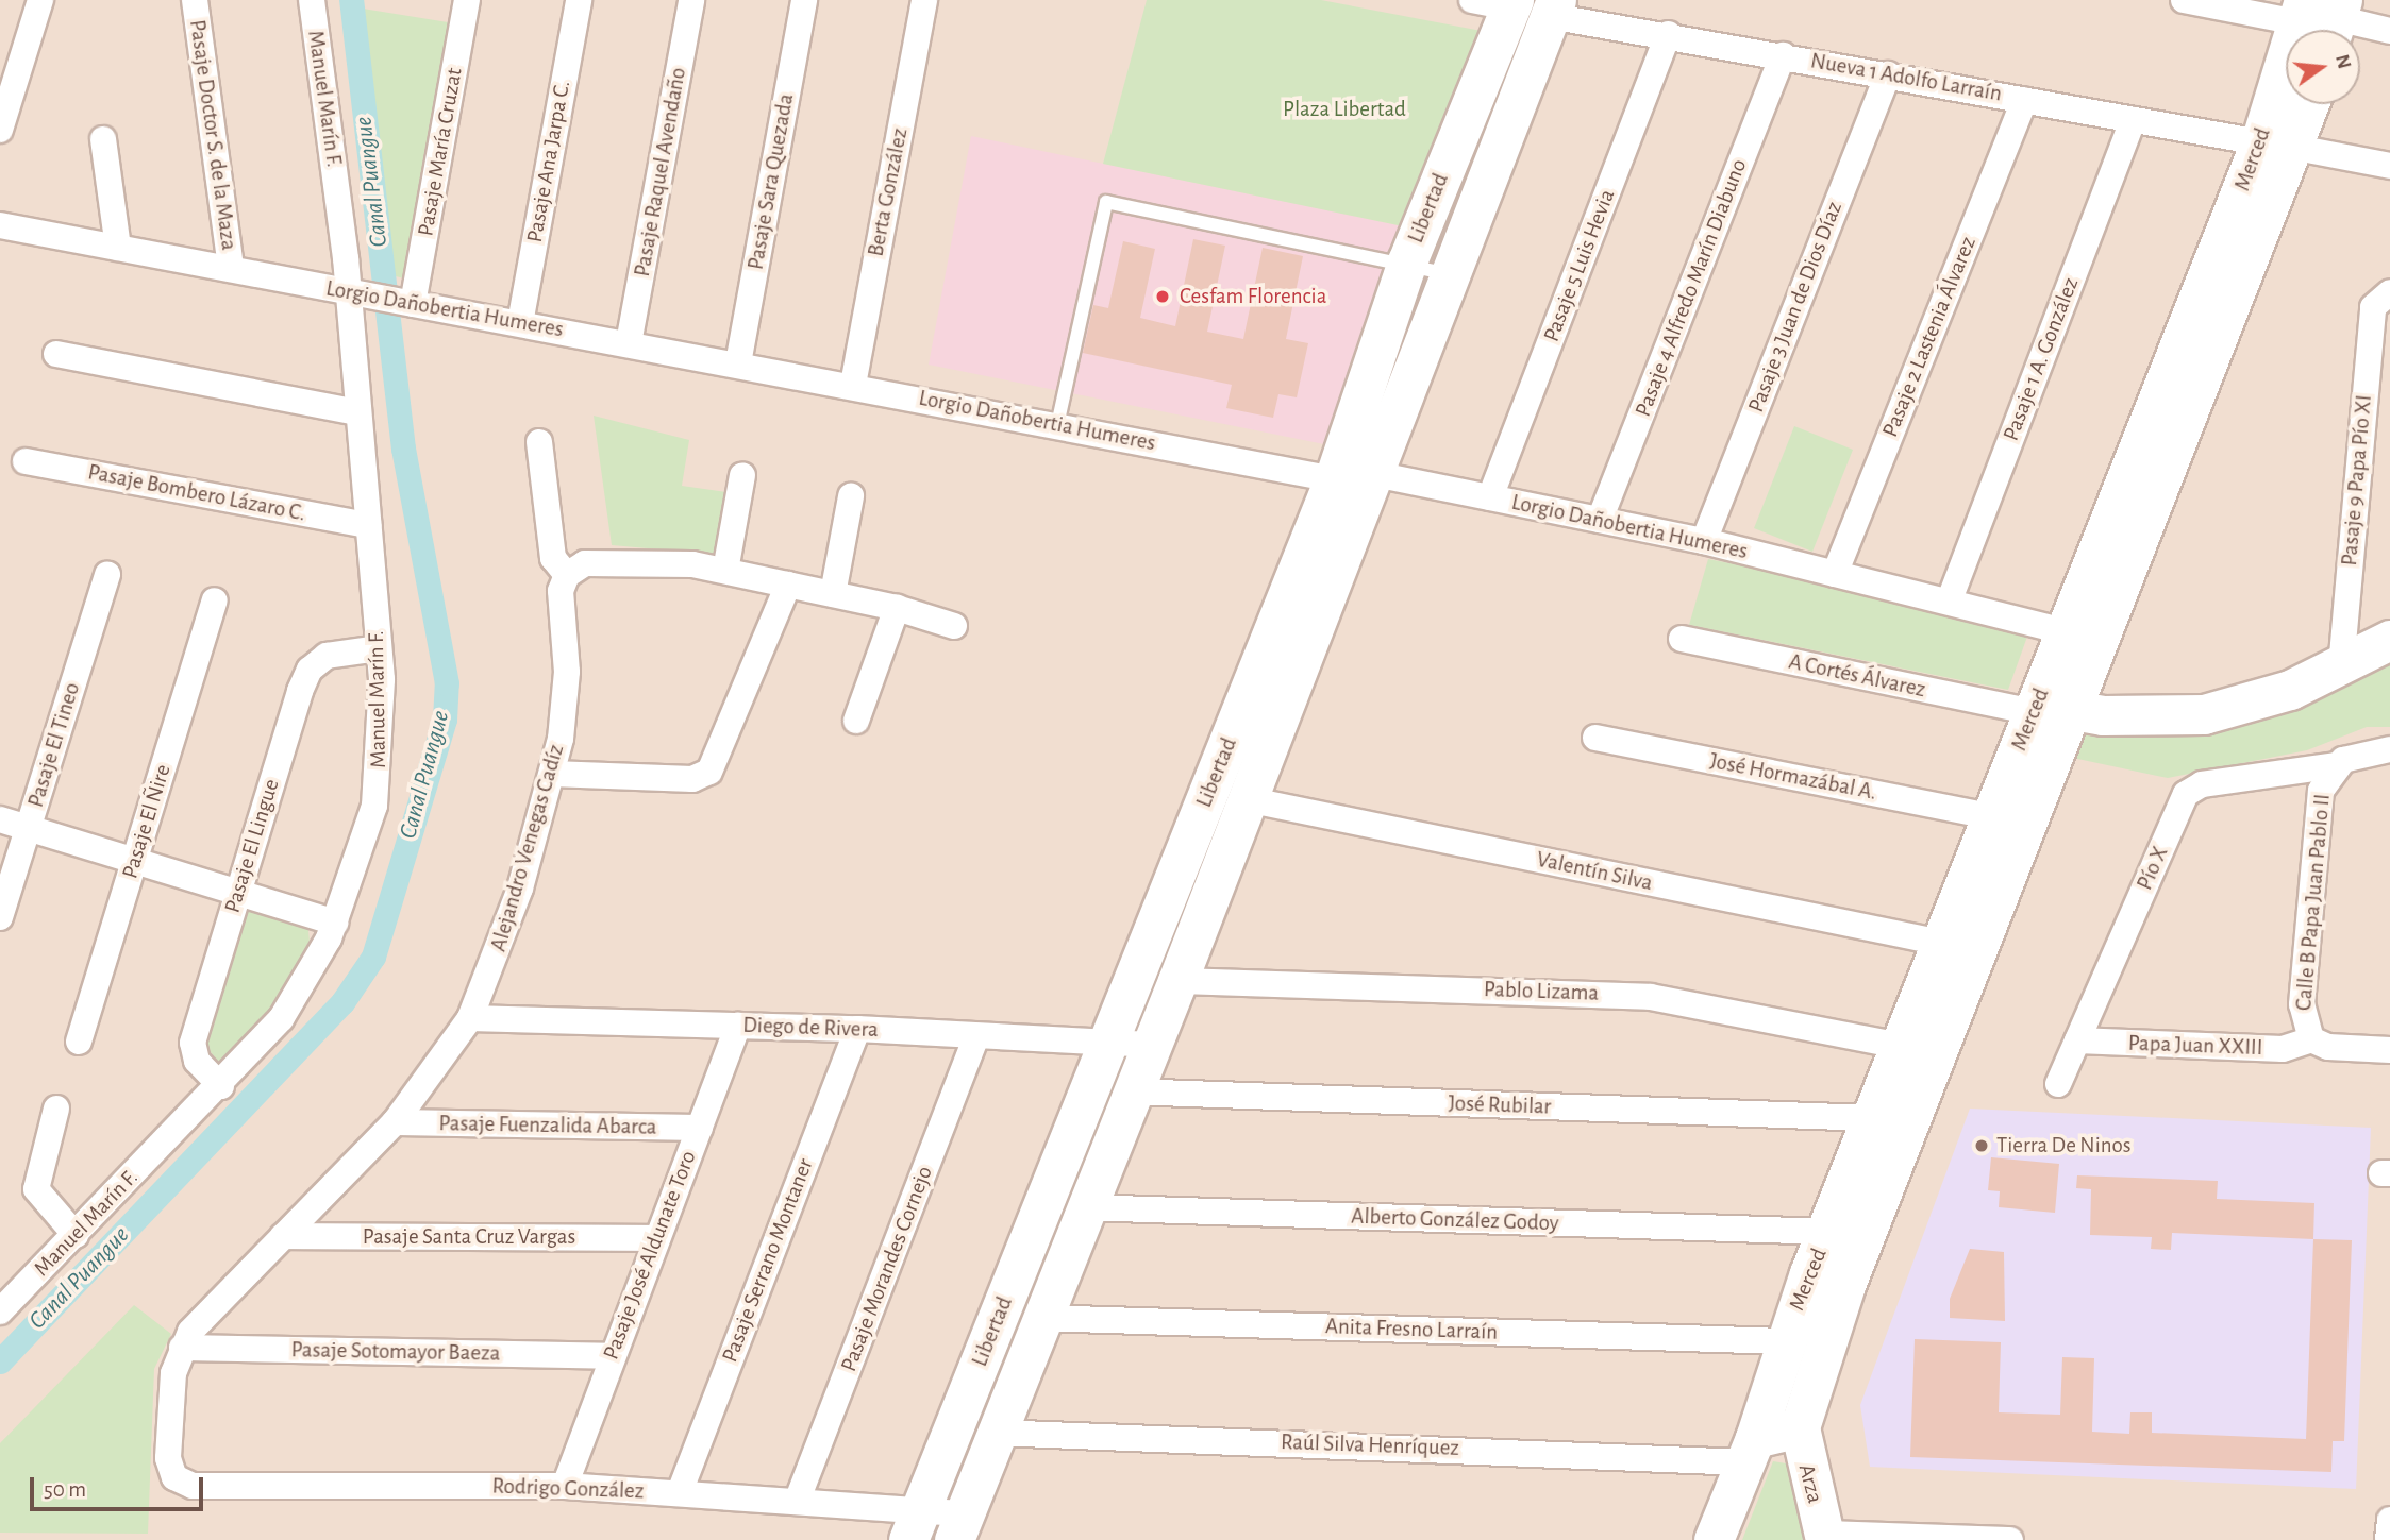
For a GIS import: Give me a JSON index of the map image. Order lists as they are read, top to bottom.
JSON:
{
  "streets": {
    "street": [
      "Nueva 1 Adolfo Larraín",
      "Manuel Marín F.",
      "Pasaje Doctor S. de la Maza",
      "Pasaje María Cruzat",
      "Merced",
      "Pasaje Ana Jarpa C.",
      "Pasaje Raquel Avendaño",
      "Pasaje Sara Quezada",
      "Berta González",
      "Libertad",
      "Pasaje 5 Luis Hevia",
      "Pasaje 4 Alfredo Marín Diabuno",
      "Pasaje 3 Juan de Dios Díaz",
      "Lorgio Dañobertia Humeres",
      "Pasaje 2 Lastenia Álvarez",
      "Pasaje 1 A. González",
      "Pasaje 9 Papa Pío XI",
      "Pasaje Bombero Lázaro C.",
      "A Cortés Álvarez",
      "Pasaje El Tineo",
      "José Hormazábal A.",
      "Pasaje El Ñire",
      "Pasaje El Lingue",
      "Alejandro Venegas Cadíz",
      "Pío X",
      "Valentín Silva",
      "Calle B Papa Juan Pablo II",
      "Pablo Lizama",
      "Diego de Rivera",
      "Papa Juan XXIII",
      "José Rubilar",
      "Pasaje Fuenzalida Abarca",
      "Alberto González Godoy",
      "Pasaje Santa Cruz Vargas",
      "Pasaje José Aldunate Toro",
      "Pasaje Serrano Montaner",
      "Pasaje Morandes Cornejo",
      "Anita Fresno Larraín",
      "Pasaje Sotomayor Baeza",
      "Raúl Silva Henríquez",
      "Arza",
      "Rodrigo González"
    ]
  },
  "crossings": [
    ["Nueva 1 Adolfo Larraín", "Merced"],
    ["Nueva 1 Adolfo Larraín", "Libertad"],
    ["Nueva 1 Adolfo Larraín", "Pasaje 5 Luis Hevia"],
    ["Nueva 1 Adolfo Larraín", "Pasaje 4 Alfredo Marín Diabuno"],
    ["Nueva 1 Adolfo Larraín", "Pasaje 3 Juan de Dios Díaz"],
    ["Nueva 1 Adolfo Larraín", "Pasaje 2 Lastenia Álvarez"],
    ["Nueva 1 Adolfo Larraín", "Pasaje 1 A. González"],
    ["Manuel Marín F.", "Lorgio Dañobertia Humeres"],
    ["Manuel Marín F.", "Pasaje Bombero Lázaro C."],
    ["Manuel Marín F.", "Pasaje El Lingue"],
    ["Pasaje Doctor S. de la Maza", "Lorgio Dañobertia Humeres"],
    ["Pasaje María Cruzat", "Lorgio Dañobertia Humeres"],
    ["Merced", "Lorgio Dañobertia Humeres"],
    ["Merced", "A Cortés Álvarez"],
    ["Merced", "José Hormazábal A."],
    ["Merced", "Valentín Silva"],
    ["Merced", "Pablo Lizama"],
    ["Merced", "José Rubilar"],
    ["Merced", "Alberto González Godoy"],
    ["Merced", "Anita Fresno Larraín"],
    ["Merced", "Raúl Silva Henríquez"],
    ["Merced", "Arza"],
    ["Pasaje Ana Jarpa C.", "Lorgio Dañobertia Humeres"],
    ["Pasaje Raquel Avendaño", "Lorgio Dañobertia Humeres"],
    ["Pasaje Sara Quezada", "Lorgio Dañobertia Humeres"],
    ["Berta González", "Lorgio Dañobertia Humeres"],
    ["Libertad", "Lorgio Dañobertia Humeres"],
    ["Libertad", "Valentín Silva"],
    ["Libertad", "Pablo Lizama"],
    ["Libertad", "Diego de Rivera"],
    ["Libertad", "José Rubilar"],
    ["Libertad", "Alberto González Godoy"],
    ["Libertad", "Anita Fresno Larraín"],
    ["Libertad", "Raúl Silva Henríquez"],
    ["Libertad", "Rodrigo González"],
    ["Pasaje 5 Luis Hevia", "Lorgio Dañobertia Humeres"],
    ["Pasaje 4 Alfredo Marín Diabuno", "Lorgio Dañobertia Humeres"],
    ["Pasaje 3 Juan de Dios Díaz", "Lorgio Dañobertia Humeres"],
    ["Lorgio Dañobertia Humeres", "Pasaje 2 Lastenia Álvarez"],
    ["Lorgio Dañobertia Humeres", "Pasaje 1 A. González"],
    ["Alejandro Venegas Cadíz", "Diego de Rivera"],
    ["Alejandro Venegas Cadíz", "Pasaje Fuenzalida Abarca"],
    ["Alejandro Venegas Cadíz", "Pasaje Santa Cruz Vargas"],
    ["Alejandro Venegas Cadíz", "Pasaje Sotomayor Baeza"],
    ["Alejandro Venegas Cadíz", "Rodrigo González"],
    ["Pío X", "Calle B Papa Juan Pablo II"],
    ["Pío X", "Papa Juan XXIII"],
    ["Calle B Papa Juan Pablo II", "Papa Juan XXIII"],
    ["Diego de Rivera", "Pasaje José Aldunate Toro"],
    ["Diego de Rivera", "Pasaje Serrano Montaner"],
    ["Diego de Rivera", "Pasaje Morandes Cornejo"],
    ["Pasaje Fuenzalida Abarca", "Pasaje José Aldunate Toro"],
    ["Pasaje Santa Cruz Vargas", "Pasaje José Aldunate Toro"],
    ["Pasaje José Aldunate Toro", "Pasaje Sotomayor Baeza"],
    ["Pasaje José Aldunate Toro", "Rodrigo González"],
    ["Pasaje Serrano Montaner", "Rodrigo González"],
    ["Pasaje Morandes Cornejo", "Rodrigo González"]
  ],
  "water": ["Canal Puangue"],
  "parks": ["Plaza Libertad"],
  "places": ["Cesfam Florencia", "Tierra De Ninos"],
  "scale_bar": "50 m",
  "north": "right"
}
